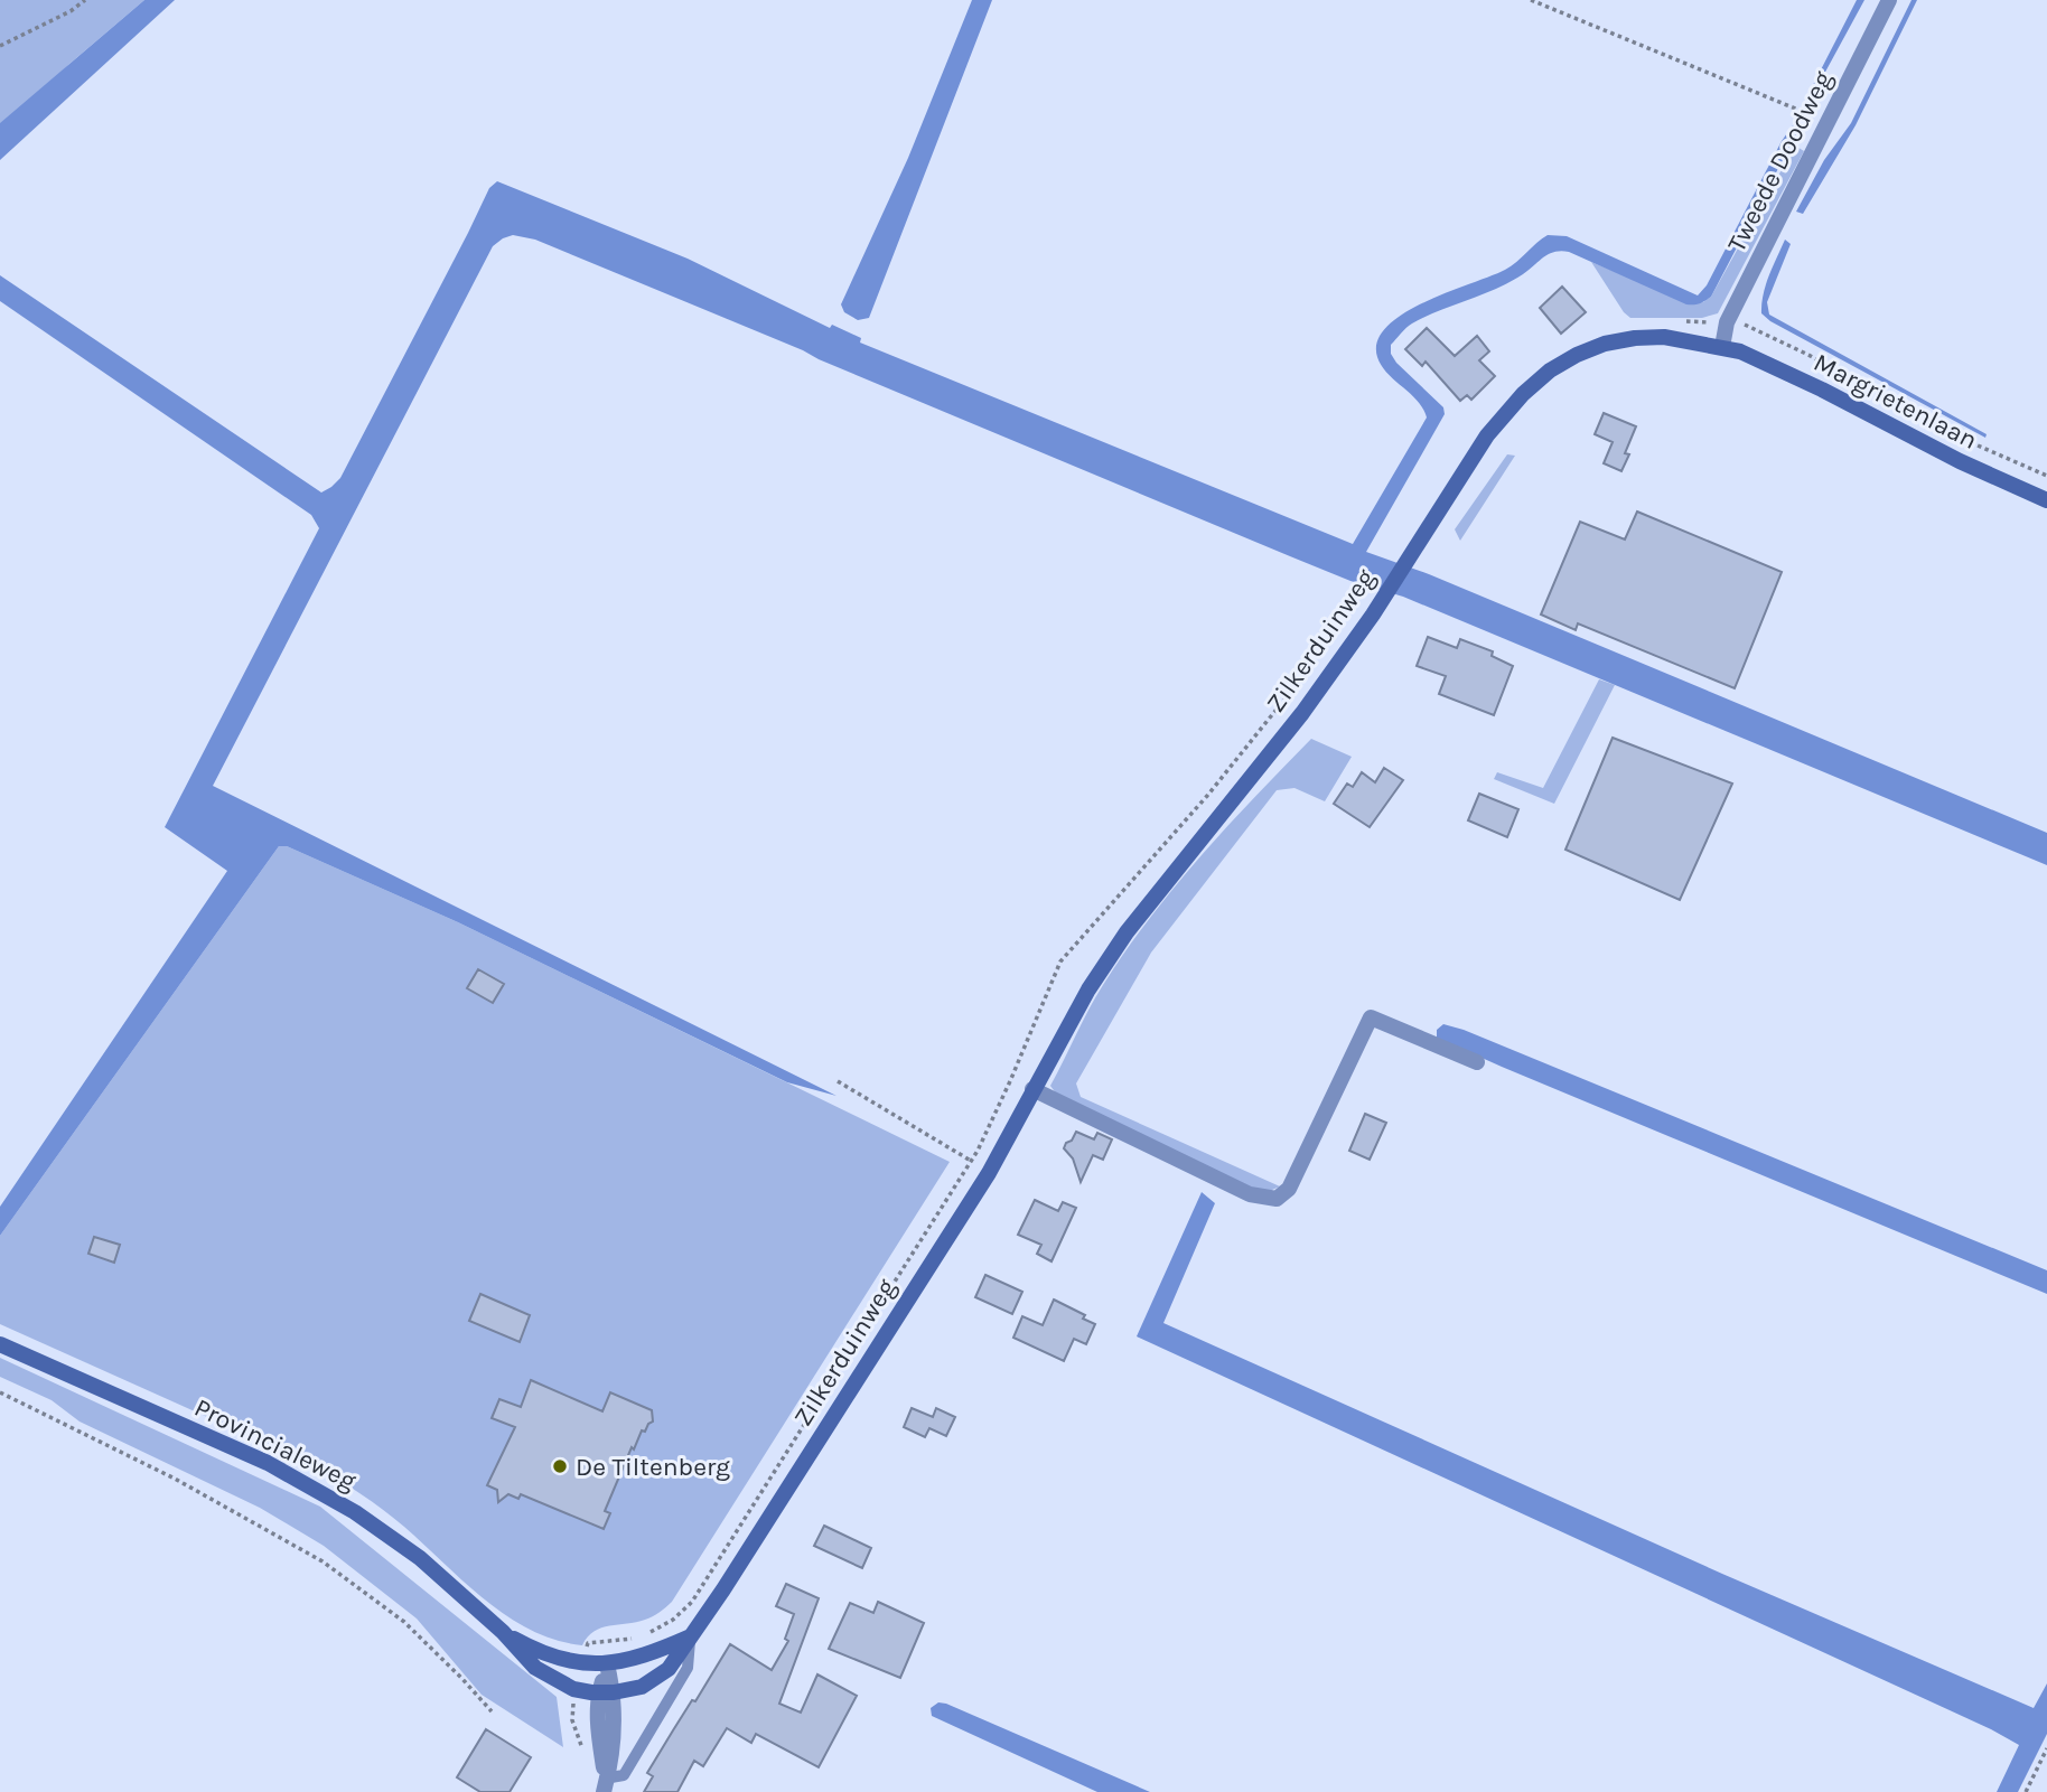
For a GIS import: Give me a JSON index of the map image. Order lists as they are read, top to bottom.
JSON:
{
  "streets": {
    "main road": ["Margrietenlaan", "Zilkerduinweg", "Provincialeweg"],
    "street": ["Tweede Doodweg"]
  },
  "crossings": [
    ["Tweede Doodweg", "Margrietenlaan"],
    ["Tweede Doodweg", "Zilkerduinweg"],
    ["Margrietenlaan", "Zilkerduinweg"],
    ["Zilkerduinweg", "Provincialeweg"]
  ],
  "places": ["De Tiltenberg"]
}
